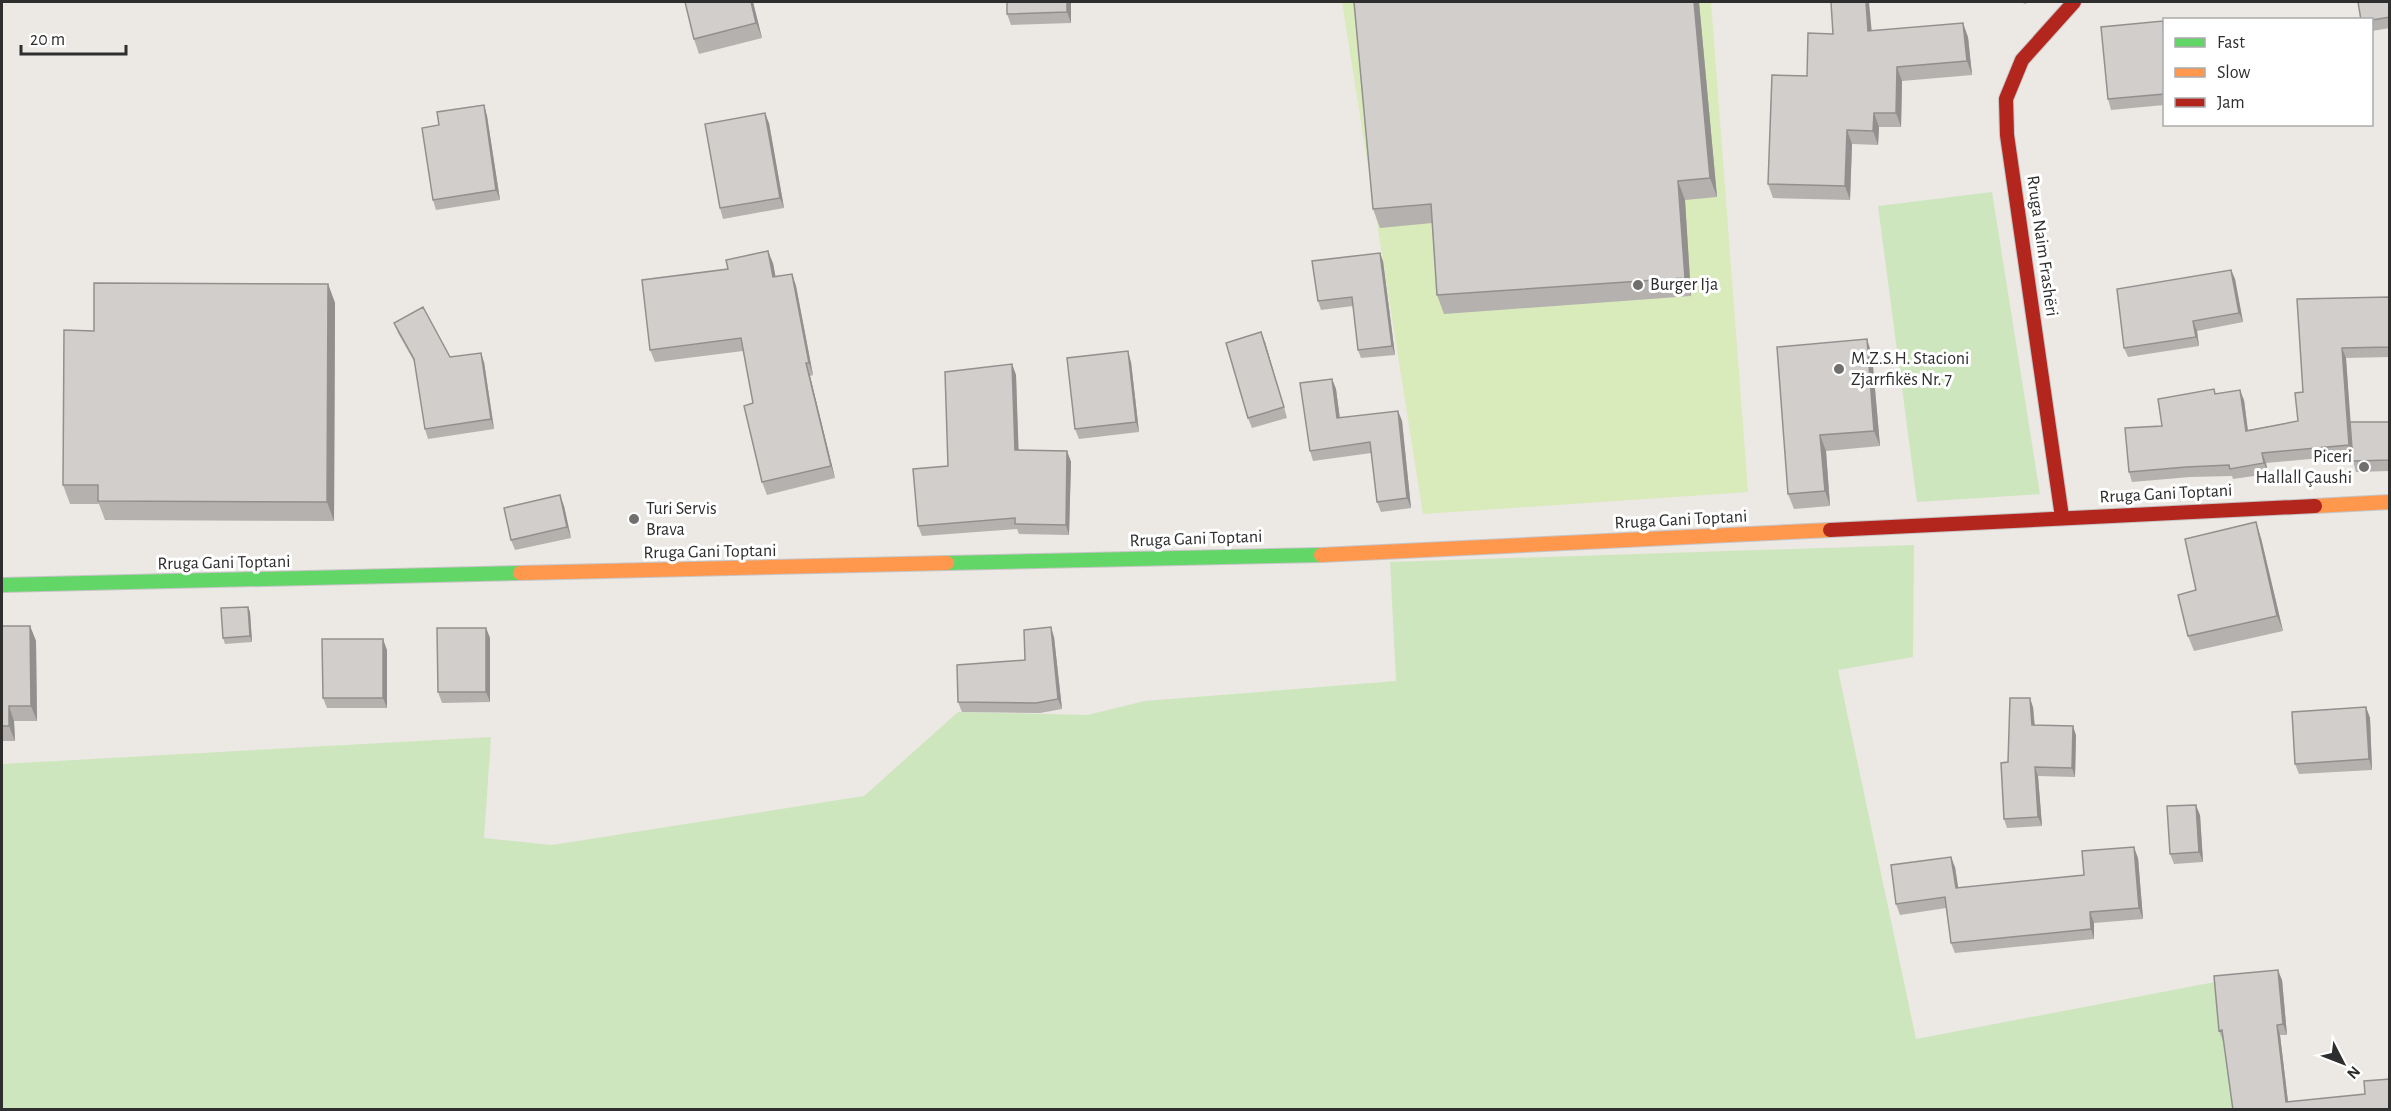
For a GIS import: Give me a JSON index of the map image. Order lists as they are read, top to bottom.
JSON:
{
  "streets": {
    "main road": ["Rruga Naim Frashëri", "Rruga Gani Toptani"]
  },
  "crossings": [
    ["Rruga Naim Frashëri", "Rruga Gani Toptani"]
  ],
  "places": [
    "Burger Ija",
    "M.Z.S.H. Stacioni Zjarrfikës Nr. 7",
    "Piceri Hallall Çaushi",
    "Turi Servis Brava"
  ],
  "legend": ["Fast", "Slow", "Jam"],
  "scale_bar": "20 m",
  "north": "bottom right"
}
